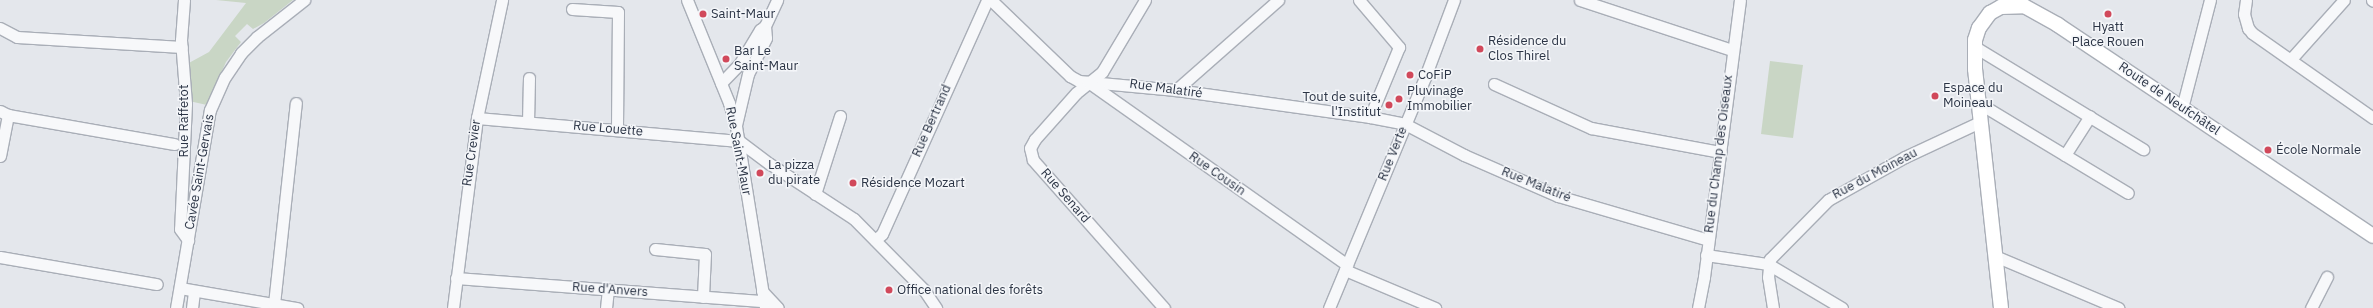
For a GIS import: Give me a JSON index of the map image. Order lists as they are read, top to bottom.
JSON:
{
  "streets": {
    "main road": ["Route de Neufchâtel"],
    "street": [
      "Rue Malatiré",
      "Rue Raffetot",
      "Rue Bertrand",
      "Rue Louette",
      "Rue Saint-Maur",
      "Rue Crevier",
      "Rue Verte",
      "Rue du Champ des Oiseaux",
      "Cavée Saint-Gervais",
      "Rue Cousin",
      "Rue du Moineau",
      "Rue Senard",
      "Rue d'Anvers"
    ]
  },
  "crossings": [
    ["Rue Malatiré", "Rue Verte"],
    ["Rue Malatiré", "Rue du Champ des Oiseaux"],
    ["Rue Malatiré", "Rue Cousin"],
    ["Rue Malatiré", "Rue Senard"],
    ["Route de Neufchâtel", "Rue du Moineau"],
    ["Rue Raffetot", "Cavée Saint-Gervais"],
    ["Rue Louette", "Rue Saint-Maur"],
    ["Rue Louette", "Rue Crevier"],
    ["Rue Saint-Maur", "Rue d'Anvers"],
    ["Rue Crevier", "Rue d'Anvers"],
    ["Rue Verte", "Rue Cousin"],
    ["Rue Cousin", "Rue Senard"]
  ],
  "places": [
    "Saint-Maur",
    "Hyatt Place Rouen",
    "Résidence du Clos Thirel",
    "Bar Le Saint-Maur",
    "CoFiP",
    "Espace du Moineau",
    "Pluvinage Immobilier",
    "Tout de suite, l'Institut",
    "École Normale",
    "La pizza du pirate",
    "Résidence Mozart",
    "Office national des forêts"
  ]
}
